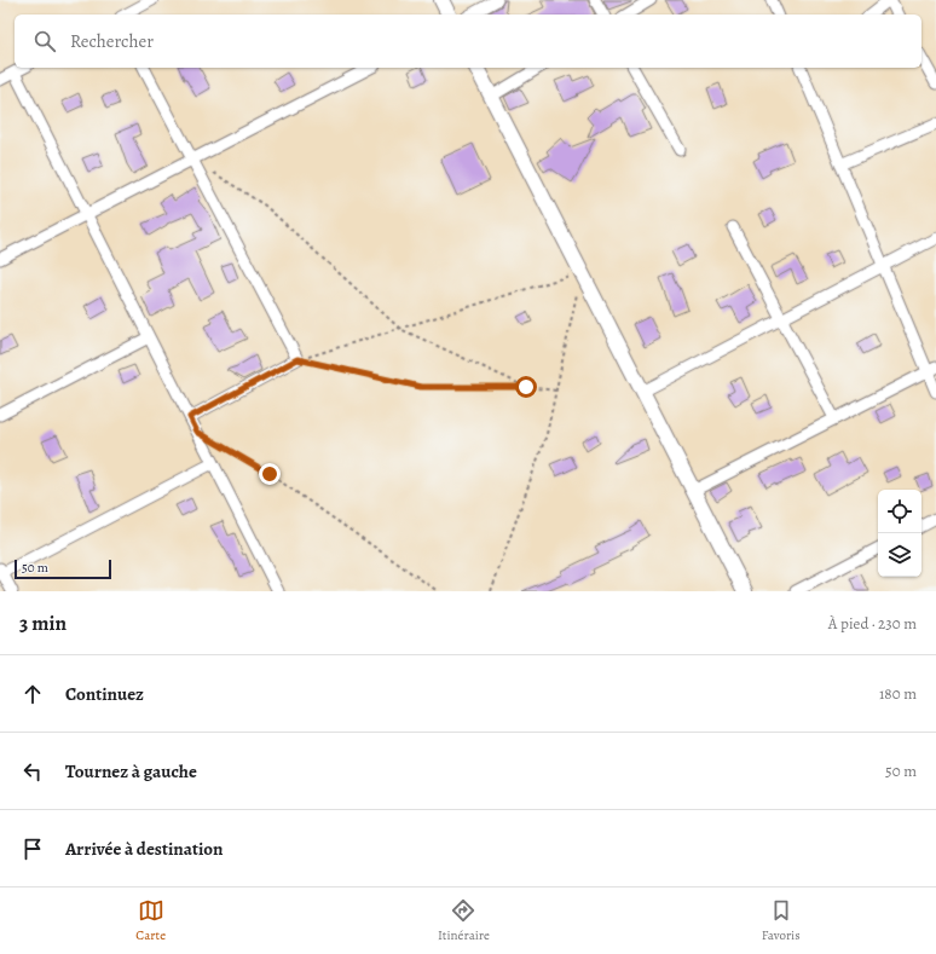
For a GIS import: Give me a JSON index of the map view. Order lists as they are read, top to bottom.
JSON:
{
  "scale_bar": "50 m",
  "page": {
    "search": "Rechercher",
    "scale": "50 m",
    "heading": ["3 min", "À pied · 230 m"],
    "list": [
      ["Continuez", "180 m"],
      ["Tournez à gauche", "50 m"],
      "Arrivée à destination"
    ],
    "nav": ["Carte", "Itinéraire", "Favoris"]
  }
}
